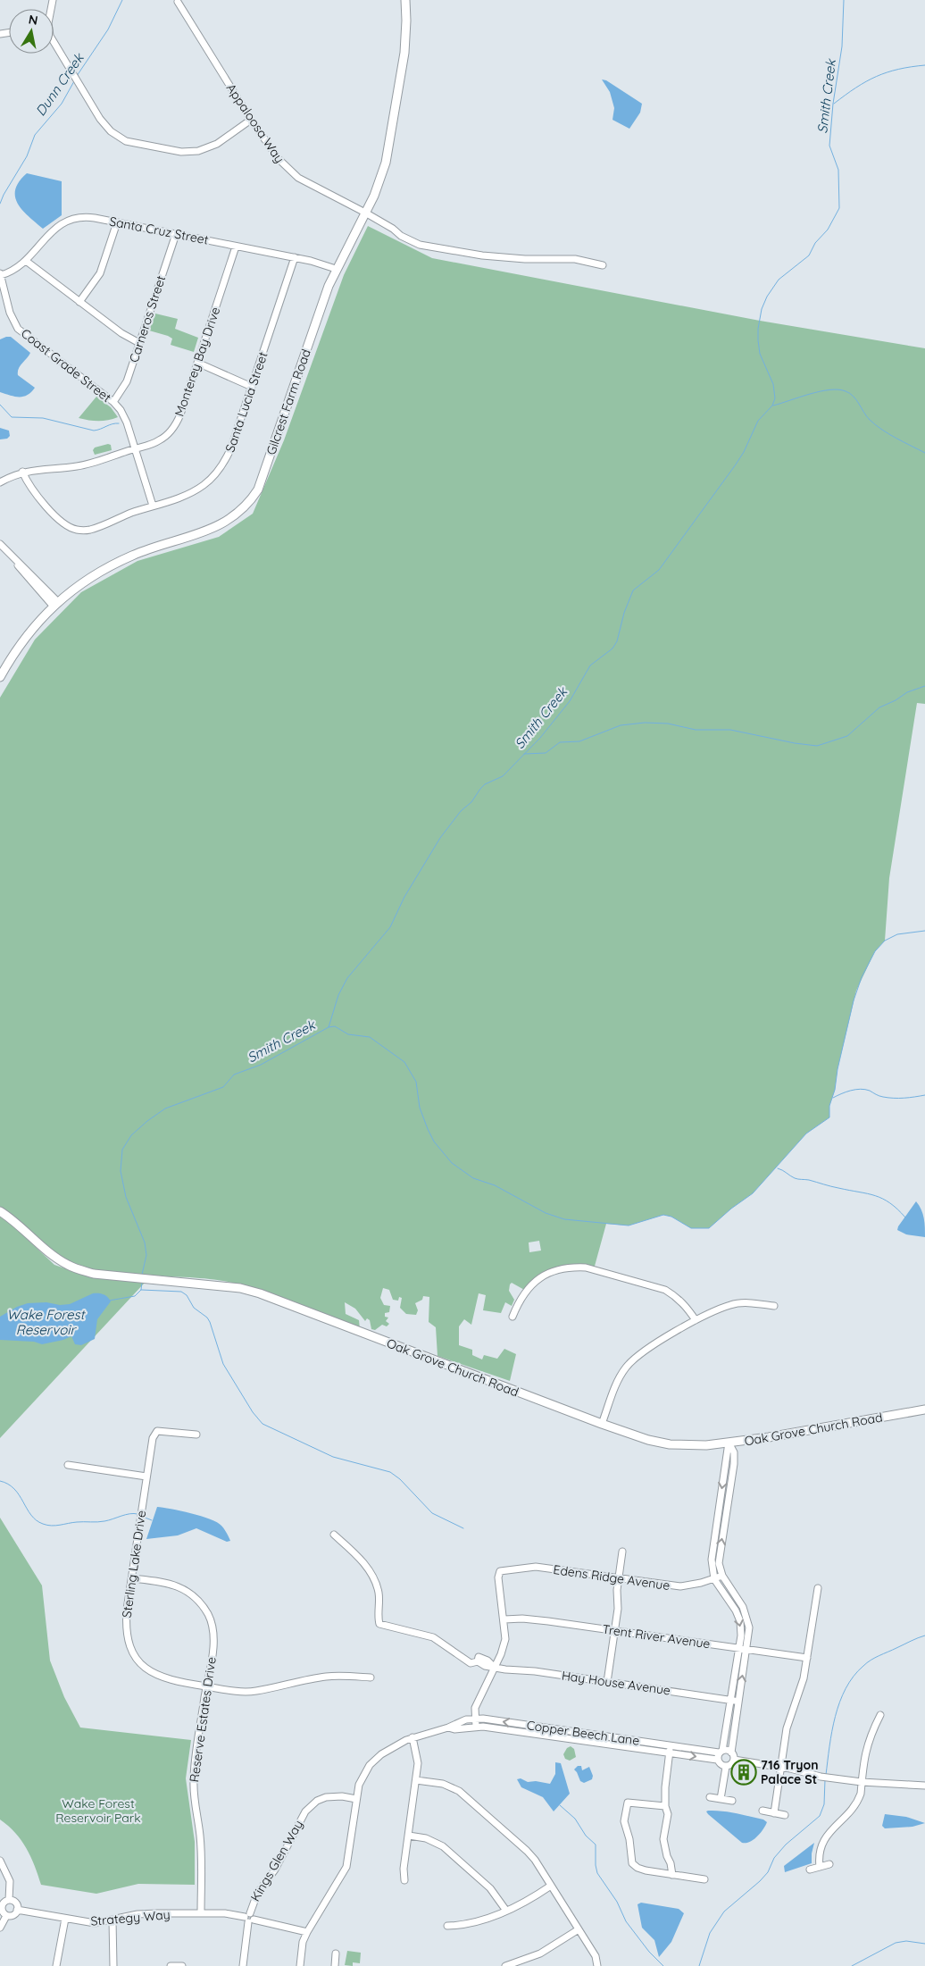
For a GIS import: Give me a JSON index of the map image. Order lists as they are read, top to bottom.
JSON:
{
  "streets": {
    "main road": ["Gilcrest Farm Road", "Oak Grove Church Road"],
    "street": [
      "Appaloosa Way",
      "Santa Cruz Street",
      "Carneros Street",
      "Monterey Bay Drive",
      "Coast Grade Street",
      "Santa Lucia Street",
      "Sterling Lake Drive",
      "Edens Ridge Avenue",
      "Trent River Avenue",
      "Hay House Avenue",
      "Reserve Estates Drive",
      "Copper Beech Lane",
      "Kings Glen Way",
      "Strategy Way"
    ]
  },
  "crossings": [
    ["Appaloosa Way", "Gilcrest Farm Road"],
    ["Santa Cruz Street", "Carneros Street"],
    ["Santa Cruz Street", "Monterey Bay Drive"],
    ["Santa Cruz Street", "Coast Grade Street"],
    ["Santa Cruz Street", "Santa Lucia Street"],
    ["Santa Cruz Street", "Gilcrest Farm Road"],
    ["Carneros Street", "Coast Grade Street"],
    ["Monterey Bay Drive", "Coast Grade Street"],
    ["Monterey Bay Drive", "Santa Lucia Street"],
    ["Coast Grade Street", "Santa Lucia Street"],
    ["Sterling Lake Drive", "Reserve Estates Drive"],
    ["Edens Ridge Avenue", "Trent River Avenue"],
    ["Reserve Estates Drive", "Strategy Way"],
    ["Copper Beech Lane", "Kings Glen Way"],
    ["Copper Beech Lane", "Strategy Way"],
    ["Kings Glen Way", "Strategy Way"]
  ],
  "water": ["Dunn Creek", "Smith Creek", "Wake Forest Reservoir"],
  "parks": ["Wake Forest Reservoir Park"],
  "places": {
    "building": ["716 Tryon Palace St"]
  },
  "north": "top"
}
